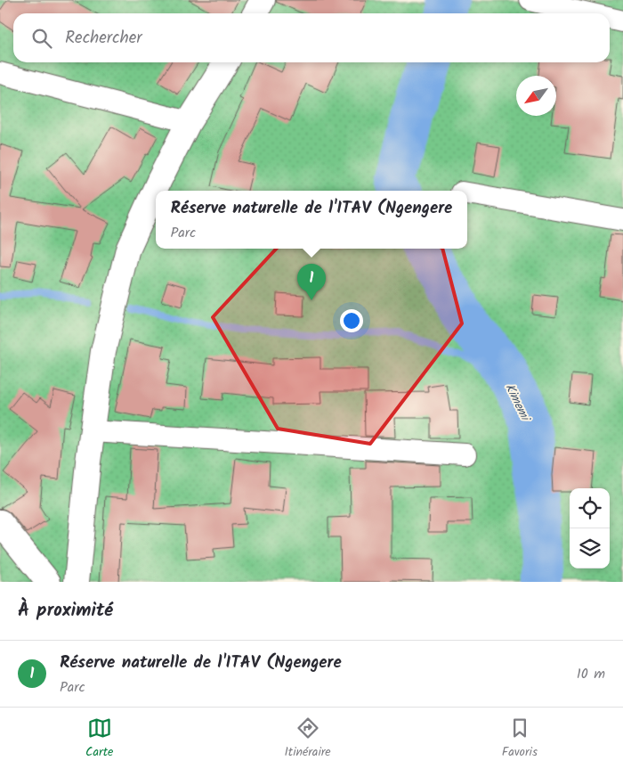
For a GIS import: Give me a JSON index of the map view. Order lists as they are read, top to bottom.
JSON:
{
  "water": ["Kimemi"],
  "north": "bottom left",
  "page": {
    "search": "Rechercher",
    "popup": ["Réserve naturelle de l'ITAV (Ngengere", "Parc"],
    "pins": "1",
    "heading": "À proximité",
    "list": [
      {
        "mark": "1",
        "name": "Réserve naturelle de l'ITAV (Ngengere",
        "note": "Parc",
        "value": "10 m"
      }
    ],
    "nav": ["Carte", "Itinéraire", "Favoris"]
  }
}
